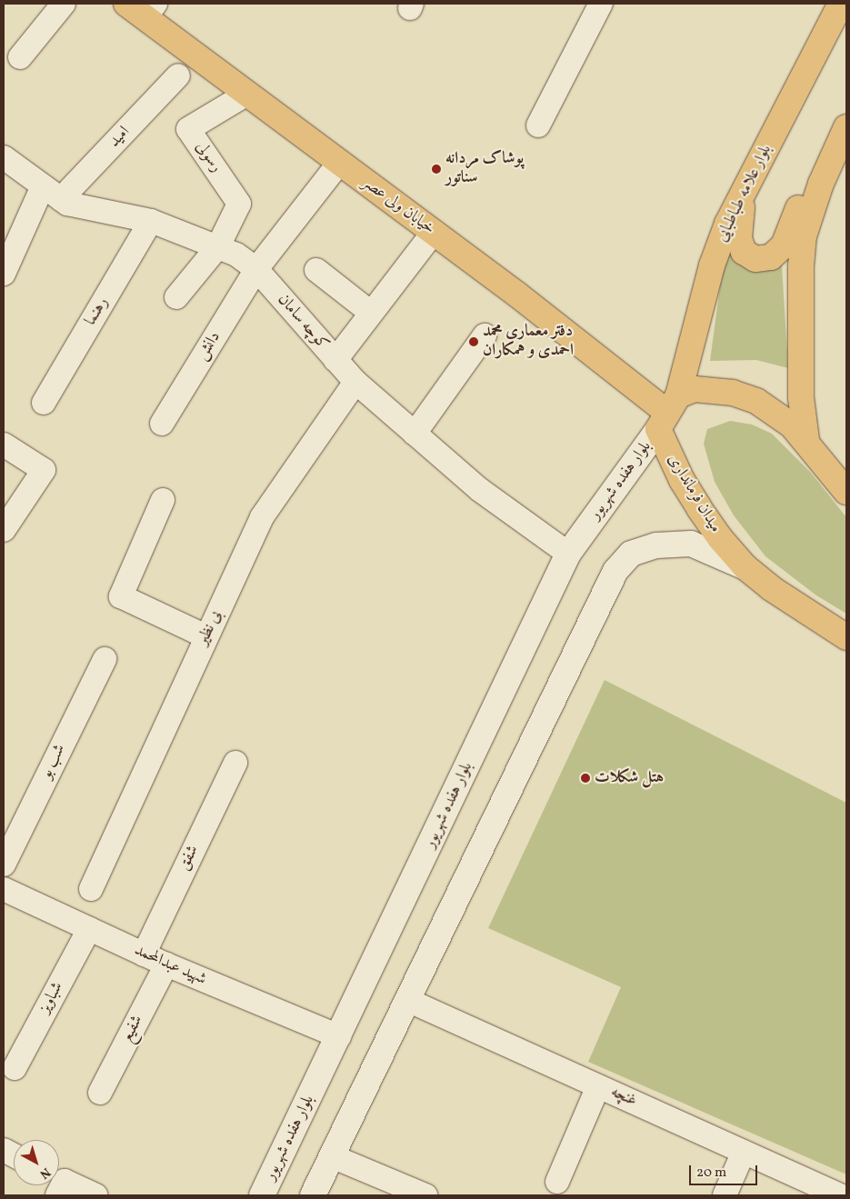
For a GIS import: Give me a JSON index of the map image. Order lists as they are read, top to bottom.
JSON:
{
  "streets": {
    "main road": [
      "بلوار علامه طباطبایی",
      "خیابان ولی عصر",
      "بلوار هفده شهریور",
      "میدان فرمانداری"
    ],
    "street": [
      "امید",
      "رسولی",
      "رهنما",
      "کوچه سامان",
      "دانش",
      "بی نظیر",
      "شب بو",
      "شفق",
      "شهید عبدالمحمد",
      "شباویز",
      "شفیع",
      "غنچه"
    ]
  },
  "crossings": [
    ["امید", "کوچه سامان"],
    ["رسولی", "خیابان ولی عصر"],
    ["رسولی", "کوچه سامان"],
    ["بلوار علامه طباطبایی", "خیابان ولی عصر"],
    ["بلوار علامه طباطبایی", "بلوار هفده شهریور"],
    ["بلوار علامه طباطبایی", "میدان فرمانداری"],
    ["خیابان ولی عصر", "دانش"],
    ["خیابان ولی عصر", "بلوار هفده شهریور"],
    ["خیابان ولی عصر", "میدان فرمانداری"],
    ["رهنما", "کوچه سامان"],
    ["کوچه سامان", "دانش"],
    ["کوچه سامان", "بلوار هفده شهریور"],
    ["کوچه سامان", "بی نظیر"],
    ["بلوار هفده شهریور", "میدان فرمانداری"],
    ["بلوار هفده شهریور", "شهید عبدالمحمد"],
    ["شفق", "شهید عبدالمحمد"],
    ["شهید عبدالمحمد", "شباویز"],
    ["شهید عبدالمحمد", "شفیع"]
  ],
  "places": ["پوشاک مردانه سناتور", "دفتر معماری محمد احمدی و همکاران", "هتل شکلات"],
  "scale_bar": "20 m",
  "north": "bottom right"
}
